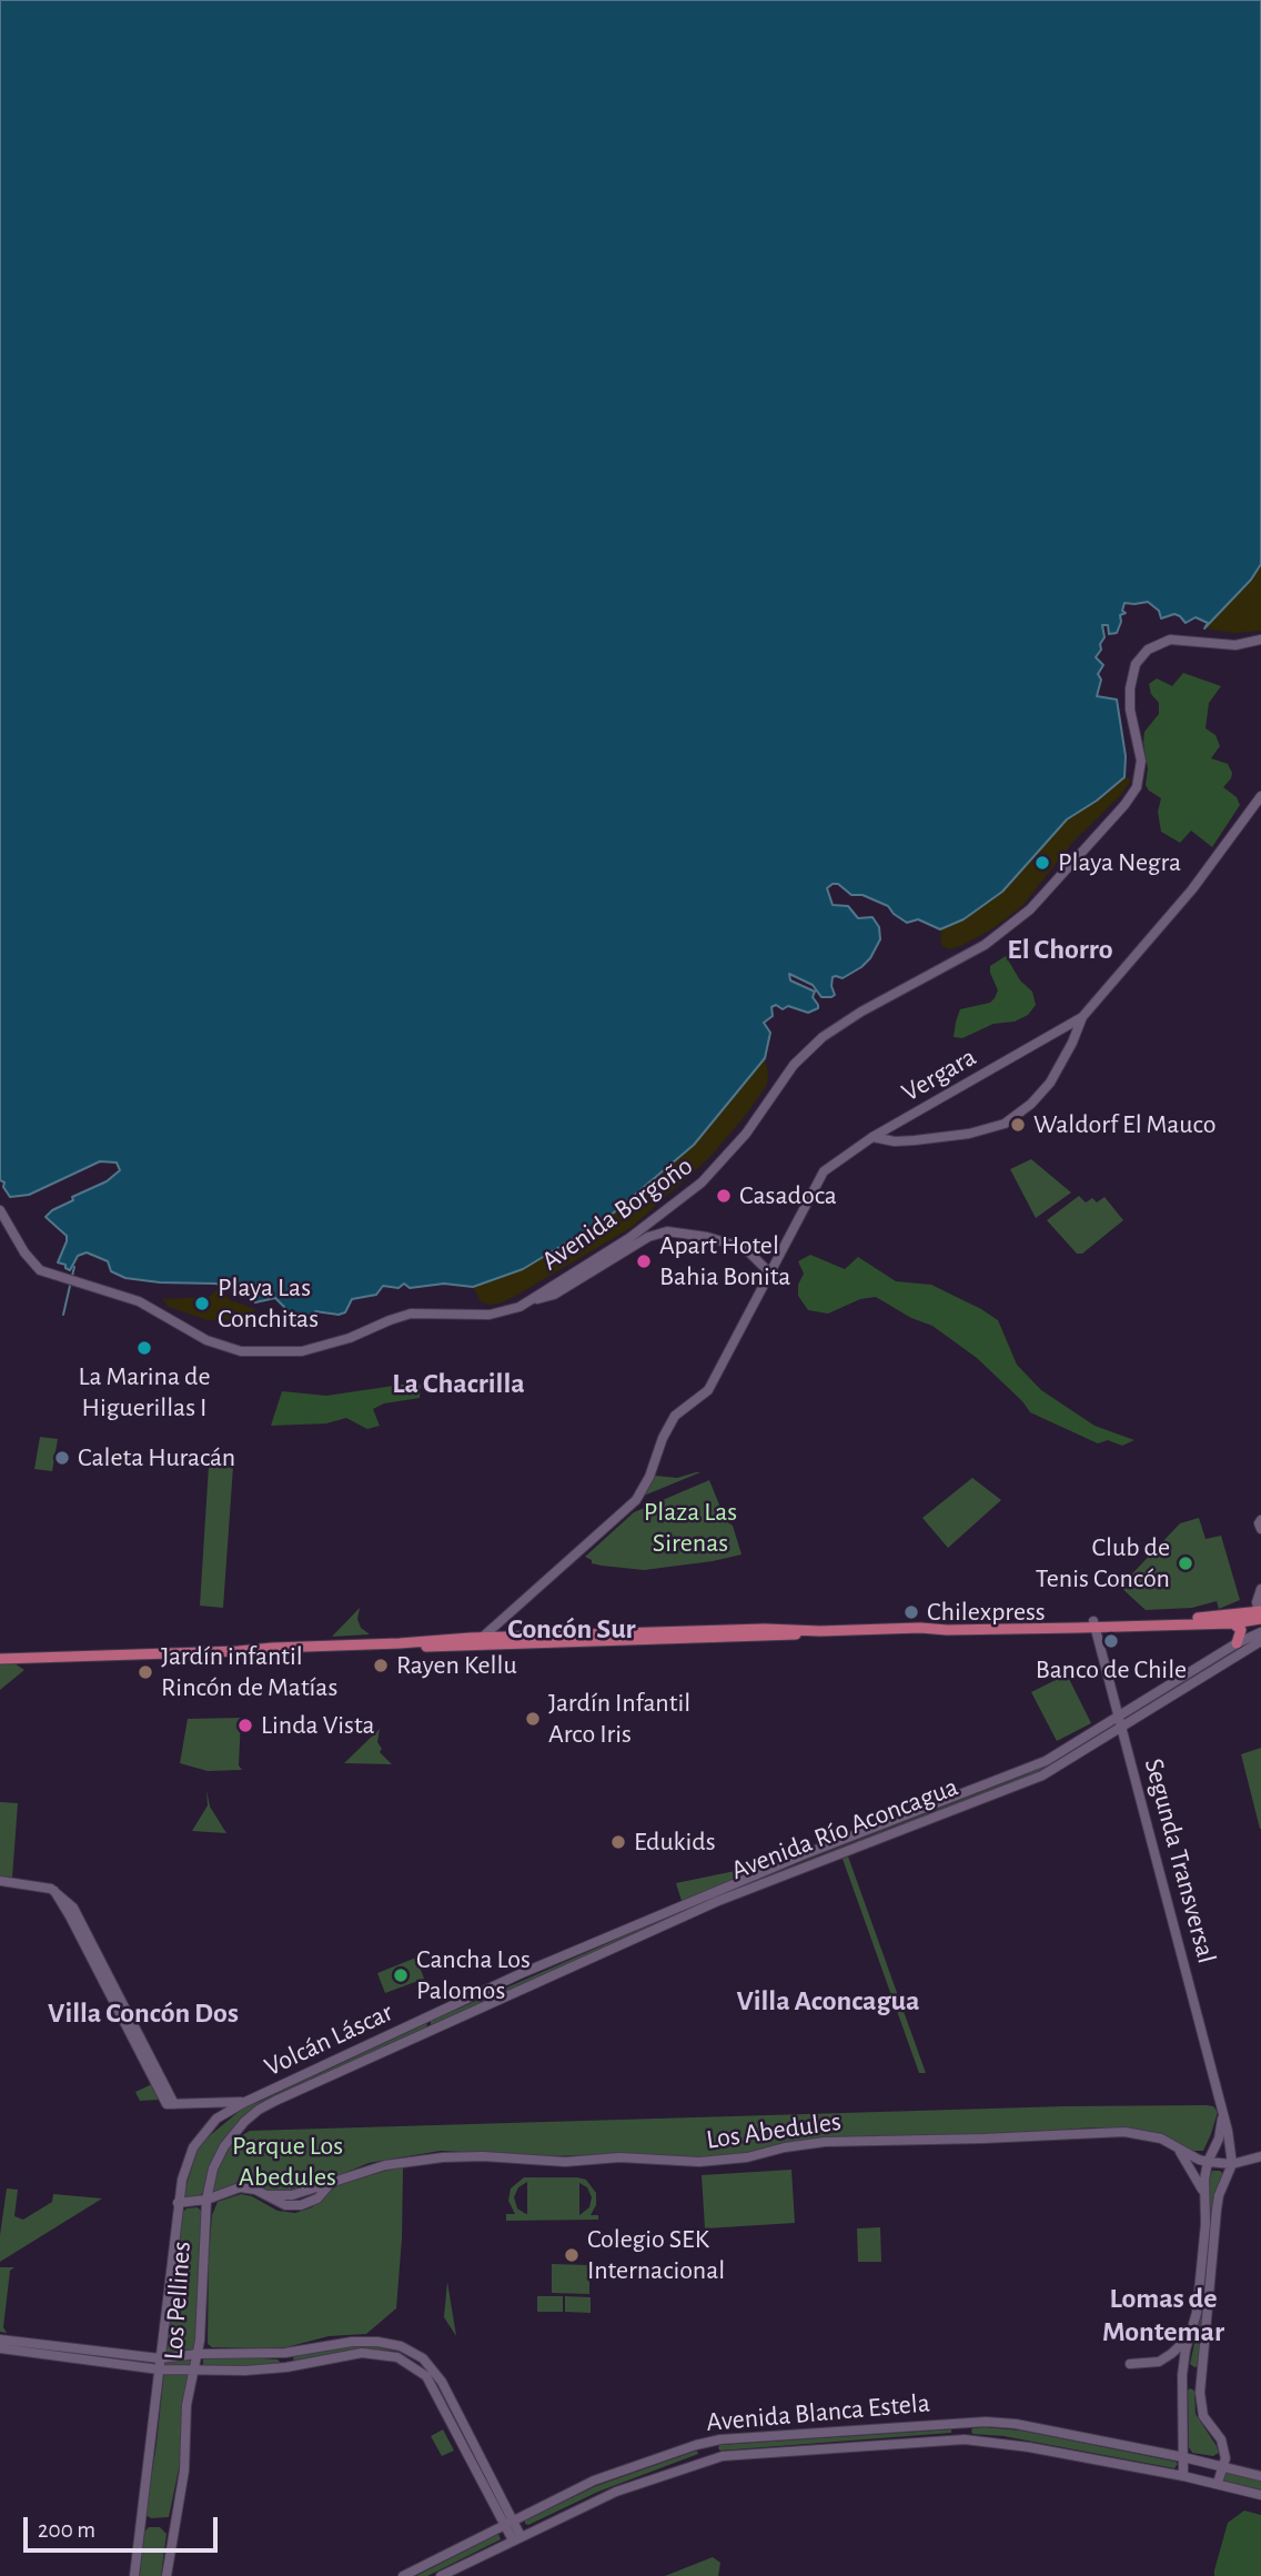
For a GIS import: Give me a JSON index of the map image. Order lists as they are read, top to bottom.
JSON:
{
  "streets": {
    "street": [
      "Vergara",
      "Avenida Borgoño",
      "Avenida Río Aconcagua",
      "Segunda Transversal",
      "Volcán Láscar",
      "Los Abedules",
      "Los Pellines",
      "Avenida Blanca Estela"
    ]
  },
  "crossings": [
    ["Avenida Río Aconcagua", "Segunda Transversal"],
    ["Avenida Río Aconcagua", "Volcán Láscar"],
    ["Segunda Transversal", "Los Abedules"],
    ["Volcán Láscar", "Los Pellines"],
    ["Los Abedules", "Los Pellines"]
  ],
  "districts": [
    "El Chorro",
    "La Chacrilla",
    "Concón Sur",
    "Villa Aconcagua",
    "Villa Concón Dos",
    "Lomas de Montemar"
  ],
  "parks": ["Plaza Las Sirenas", "Parque Los Abedules"],
  "places": [
    "Playa Negra",
    "Waldorf El Mauco",
    "Casadoca",
    "Apart Hotel Bahia Bonita",
    "Playa Las Conchitas",
    "La Marina de Higuerillas I",
    "Caleta Huracán",
    "Club de Tenis Concón",
    "Chilexpress",
    "Banco de Chile",
    "Rayen Kellu",
    "Jardín infantil Rincón de Matías",
    "Jardín Infantil Arco Iris",
    "Linda Vista",
    "Edukids",
    "Cancha Los Palomos",
    "Colegio SEK Internacional"
  ],
  "scale_bar": "200 m"
}
